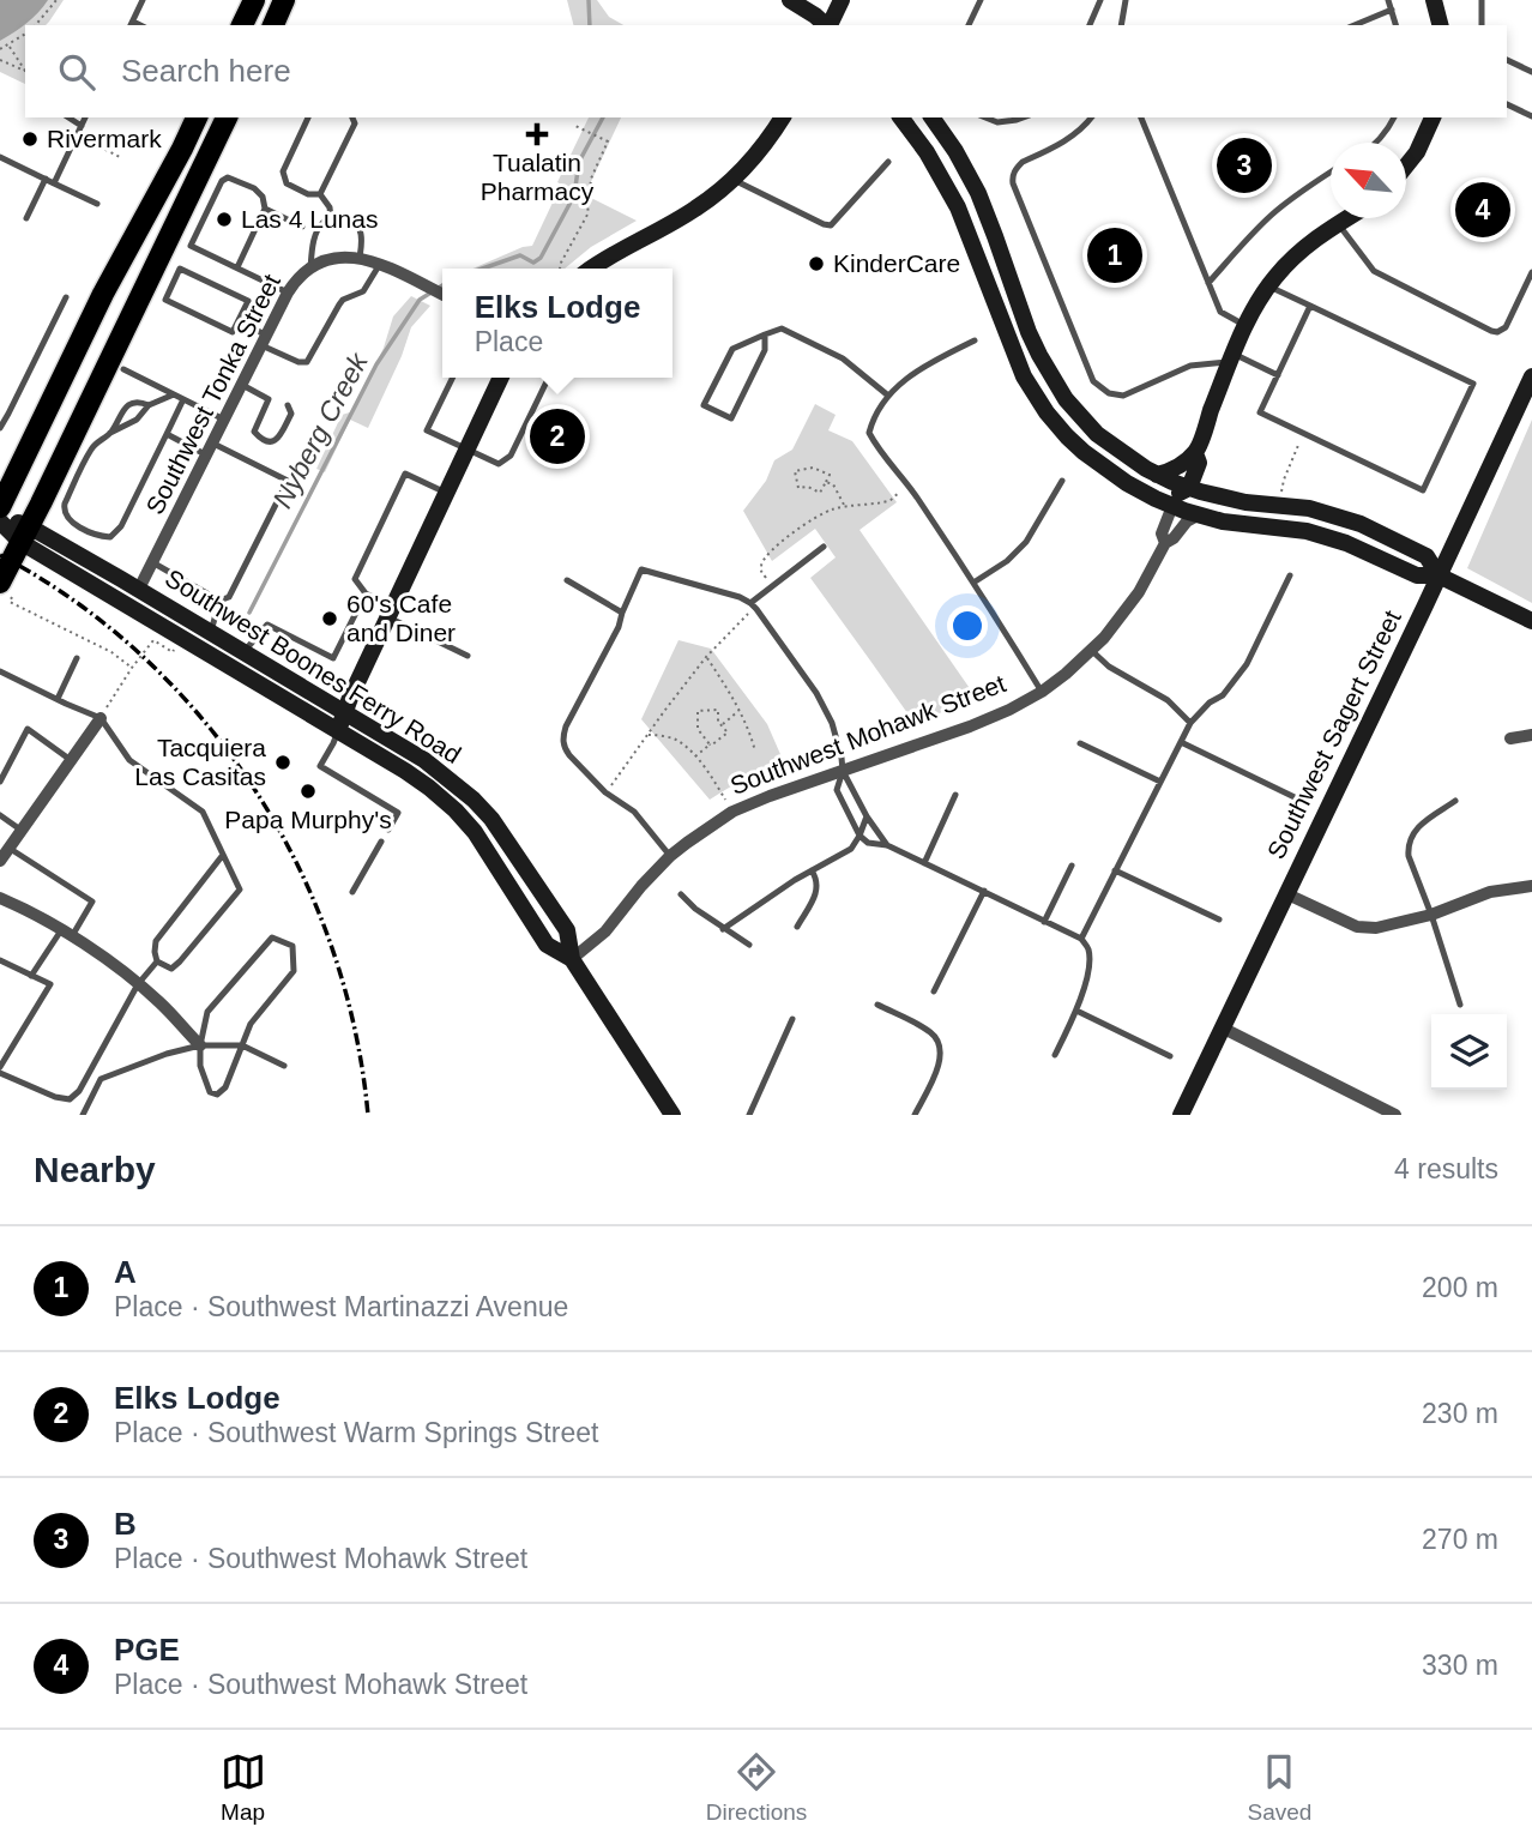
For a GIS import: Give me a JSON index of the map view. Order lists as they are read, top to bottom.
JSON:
{
  "streets": {
    "street": [
      "Southwest Tonka Street",
      "Southwest Boones Ferry Road",
      "Southwest Mohawk Street",
      "Southwest Sagert Street"
    ]
  },
  "crossings": [
    ["Southwest Tonka Street", "Southwest Boones Ferry Road"],
    ["Southwest Boones Ferry Road", "Southwest Mohawk Street"]
  ],
  "water": ["Nyberg Creek"],
  "places": {
    "health": ["Tualatin Pharmacy"],
    "other": [
      "Rivermark",
      "Las 4 Lunas",
      "KinderCare",
      "60's Cafe and Diner",
      "Tacquiera Las Casitas",
      "Papa Murphy's"
    ]
  },
  "north": "top left",
  "page": {
    "search": "Search here",
    "pins": [
      "3",
      "4",
      "1",
      "2"
    ],
    "popup": ["Elks Lodge", "Place"],
    "heading": ["Nearby", "4 results"],
    "list": [
      {
        "mark": "1",
        "name": "A",
        "note": "Place · Southwest Martinazzi Avenue",
        "value": "200 m"
      },
      {
        "mark": "2",
        "name": "Elks Lodge",
        "note": "Place · Southwest Warm Springs Street",
        "value": "230 m"
      },
      {
        "mark": "3",
        "name": "B",
        "note": "Place · Southwest Mohawk Street",
        "value": "270 m"
      },
      {
        "mark": "4",
        "name": "PGE",
        "note": "Place · Southwest Mohawk Street",
        "value": "330 m"
      }
    ],
    "nav": ["Map", "Directions", "Saved"]
  }
}
